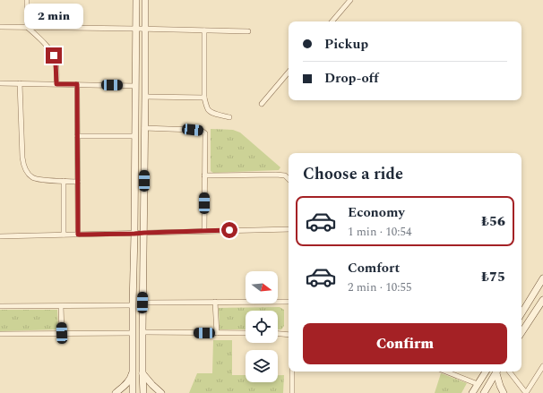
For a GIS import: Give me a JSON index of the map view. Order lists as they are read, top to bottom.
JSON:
{
  "north": "right",
  "page": {
    "bubble": "2 min",
    "banner": ["Pickup", "Drop-off"],
    "heading": "Choose a ride",
    "list": [
      {
        "name": "Economy",
        "note": "1 min · 10:54",
        "value": "₺56"
      },
      {
        "name": "Comfort",
        "note": "2 min · 10:55",
        "value": "₺75"
      }
    ],
    "buttons": "Confirm"
  }
}
